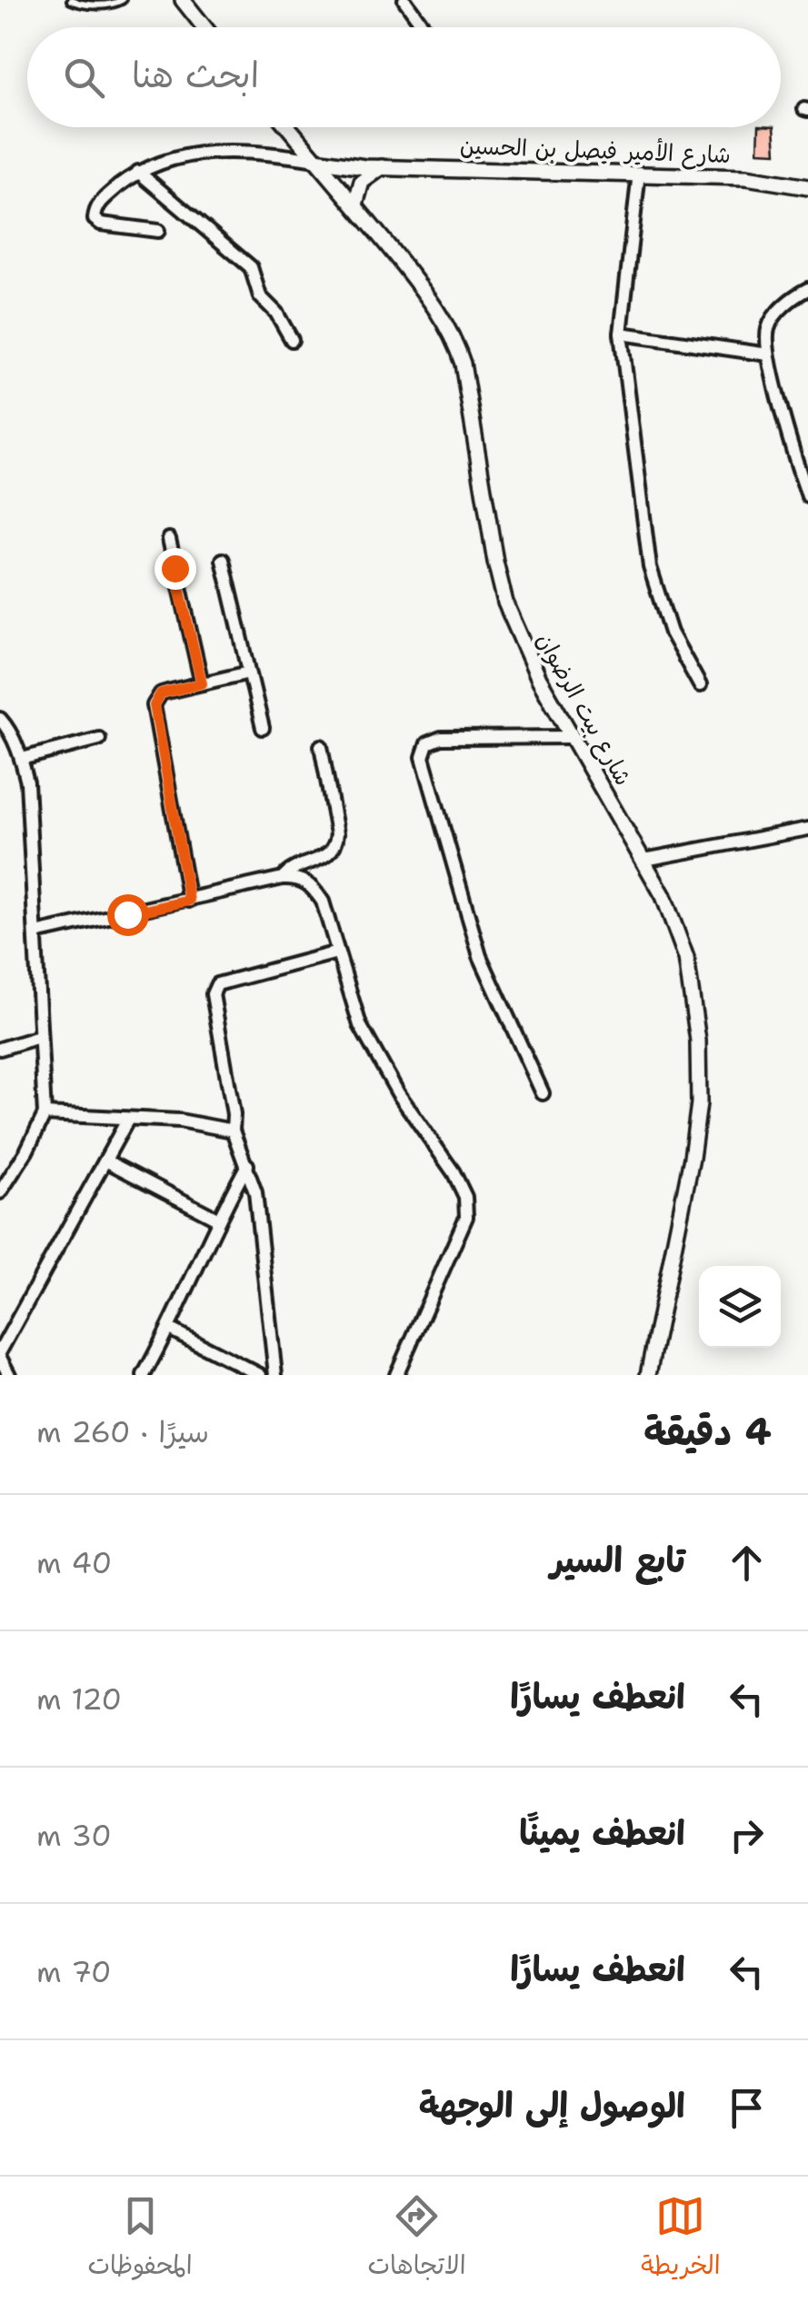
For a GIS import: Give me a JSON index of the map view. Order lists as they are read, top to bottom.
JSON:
{
  "streets": {
    "street": ["شارع الأمير فيصل بن الحسين", "شارع بيت الرضوان"]
  },
  "crossings": [
    ["شارع الأمير فيصل بن الحسين", "شارع بيت الرضوان"]
  ],
  "page": {
    "search": "ابحث هنا",
    "heading": ["4 دقيقة", "سيرًا · 260 m"],
    "list": [
      ["تابع السير", "40 m"],
      ["انعطف يسارًا", "120 m"],
      ["انعطف يمينًا", "30 m"],
      ["انعطف يسارًا", "70 m"],
      "الوصول إلى الوجهة"
    ],
    "nav": ["الخريطة", "الاتجاهات", "المحفوظات"]
  }
}
